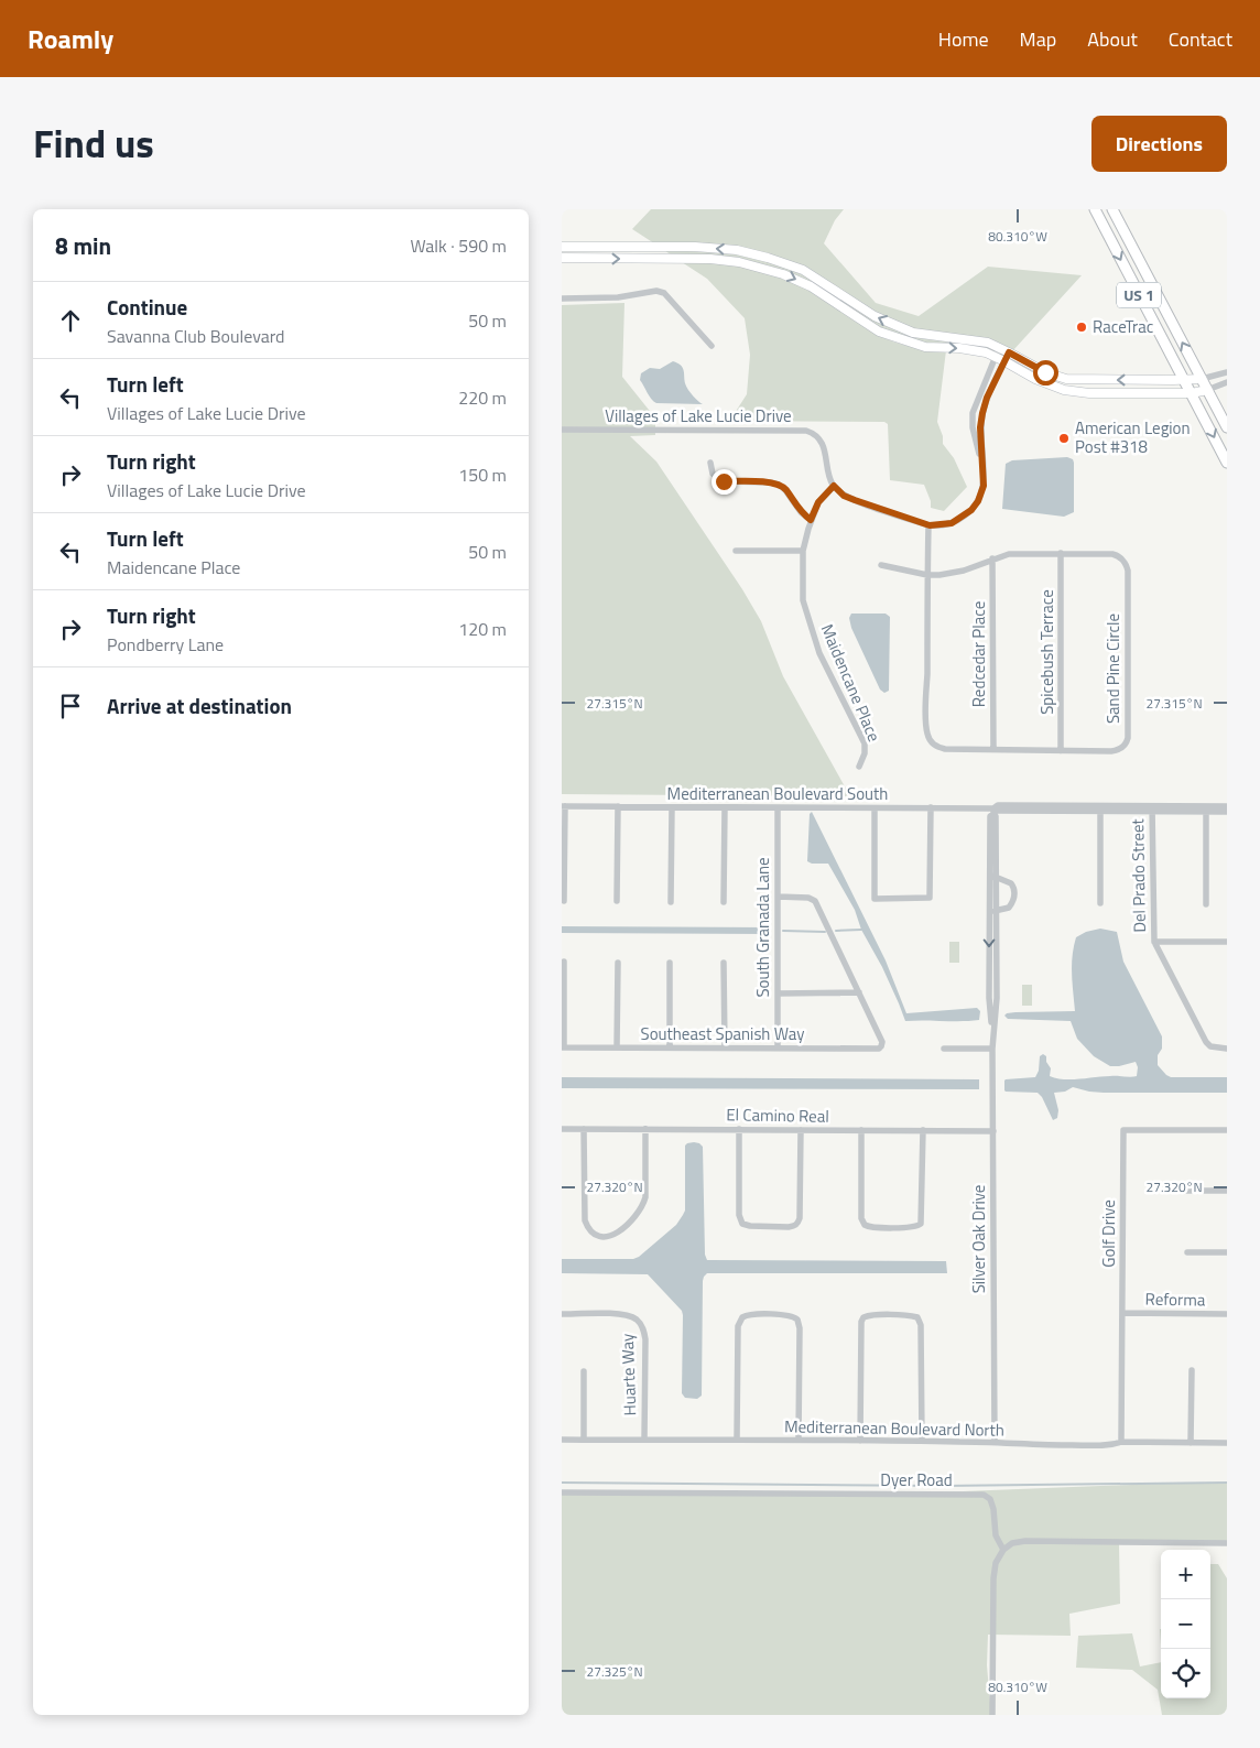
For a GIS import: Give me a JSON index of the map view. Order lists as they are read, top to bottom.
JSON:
{
  "streets": {
    "main road": ["US 1"],
    "street": [
      "Villages of Lake Lucie Drive",
      "Spicebush Terrace",
      "Redcedar Place",
      "Sand Pine Circle",
      "Maidencane Place",
      "Mediterranean Boulevard South",
      "Del Prado Street",
      "South Granada Lane",
      "Southeast Spanish Way",
      "El Camino Real",
      "Golf Drive",
      "Silver Oak Drive",
      "Reforma",
      "Huarte Way",
      "Mediterranean Boulevard North",
      "Dyer Road"
    ]
  },
  "crossings": [
    ["Villages of Lake Lucie Drive", "Maidencane Place"],
    ["Spicebush Terrace", "Sand Pine Circle"],
    ["Redcedar Place", "Sand Pine Circle"],
    ["Mediterranean Boulevard South", "Del Prado Street"],
    ["Mediterranean Boulevard South", "South Granada Lane"],
    ["Mediterranean Boulevard South", "Silver Oak Drive"],
    ["South Granada Lane", "Southeast Spanish Way"],
    ["El Camino Real", "Silver Oak Drive"],
    ["Golf Drive", "Reforma"],
    ["Golf Drive", "Mediterranean Boulevard North"],
    ["Silver Oak Drive", "Mediterranean Boulevard North"],
    ["Huarte Way", "Mediterranean Boulevard North"]
  ],
  "places": ["RaceTrac", "American Legion Post #318"],
  "page": {
    "header": "Roamly",
    "nav": [
      "Home",
      "Map",
      "About",
      "Contact"
    ],
    "title": "Find us",
    "buttons": "Directions",
    "heading": ["8 min", "Walk · 590 m"],
    "list": [
      ["Continue", "Savanna Club Boulevard", "50 m"],
      ["Turn left", "Villages of Lake Lucie Drive", "220 m"],
      ["Turn right", "Villages of Lake Lucie Drive", "150 m"],
      ["Turn left", "Maidencane Place", "50 m"],
      ["Turn right", "Pondberry Lane", "120 m"],
      "Arrive at destination"
    ],
    "map_buttons": ["+", "−"]
  },
  "coordinates": [
    "80.310°W",
    "27.315°N",
    "27.320°N",
    "27.325°N"
  ]
}
